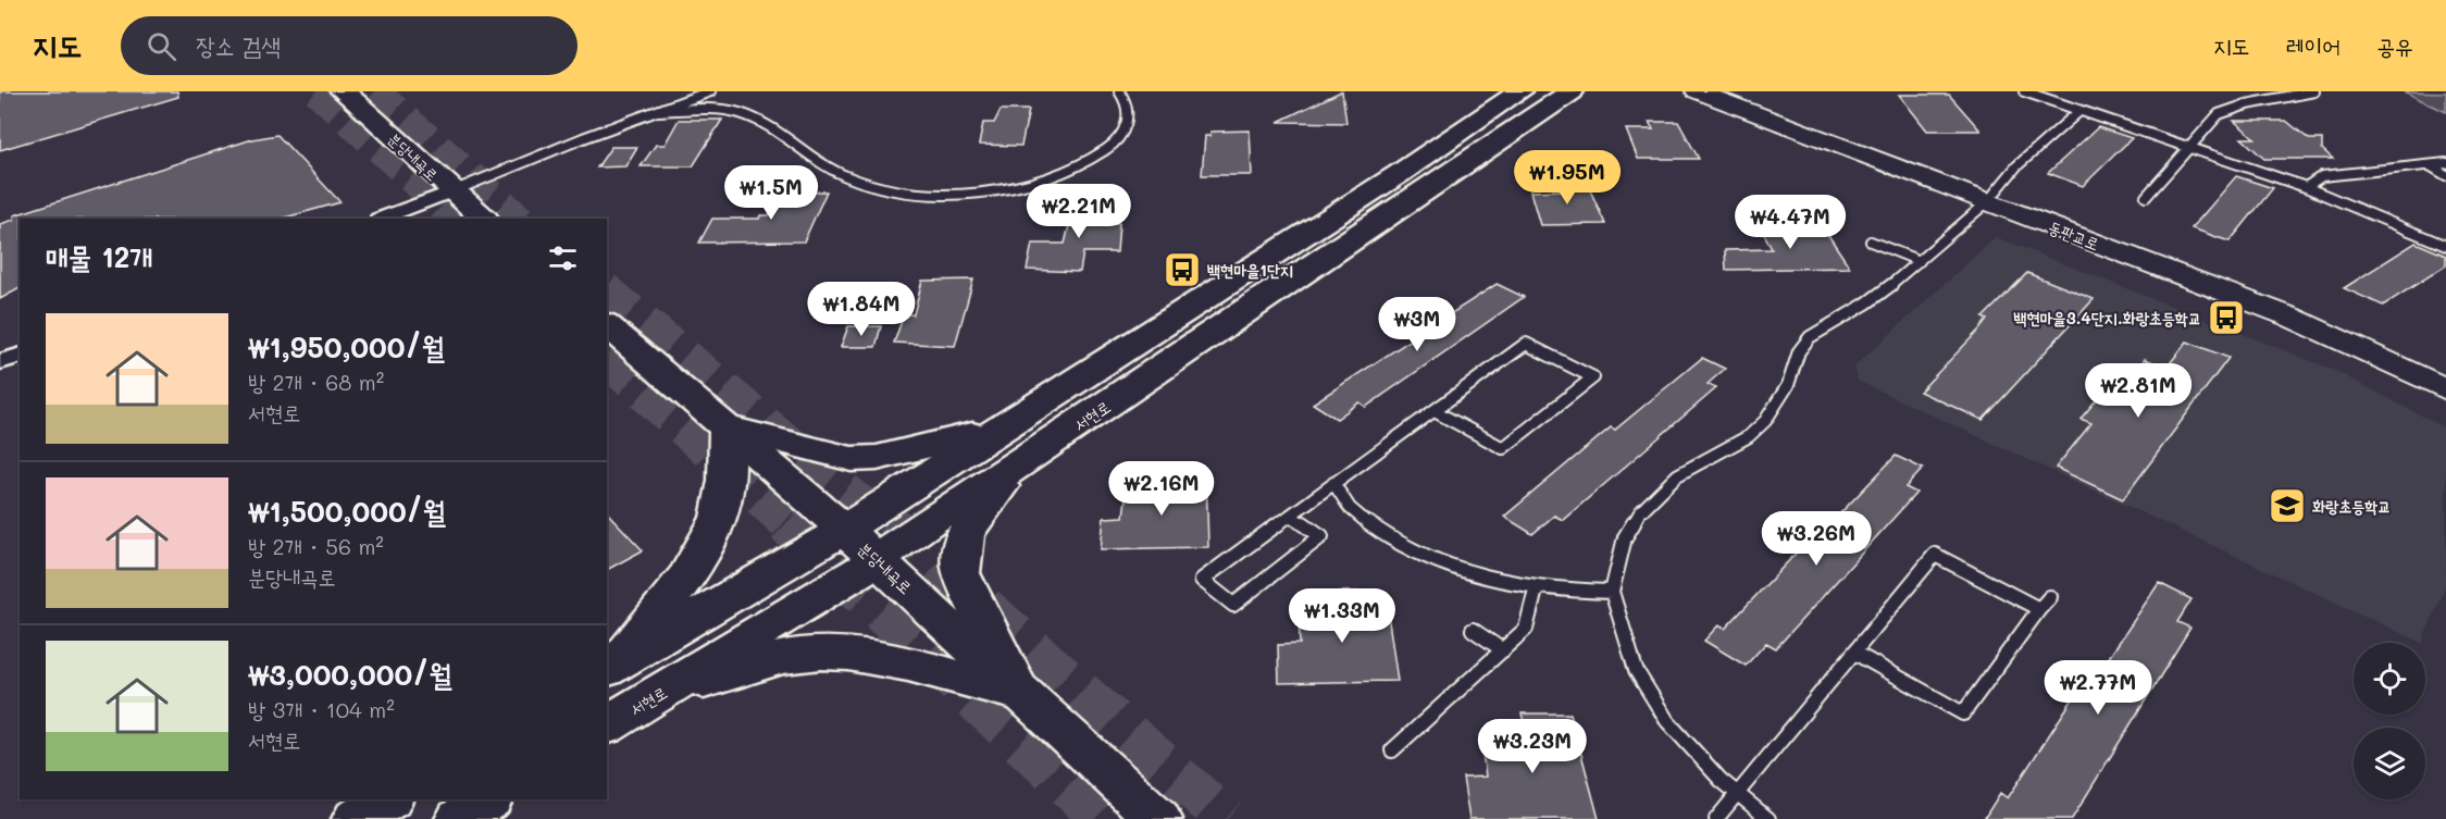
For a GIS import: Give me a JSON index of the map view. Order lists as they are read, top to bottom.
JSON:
{
  "streets": {
    "main road": ["분당내곡로", "동판교로", "서현로"]
  },
  "crossings": [
    ["분당내곡로", "서현로"]
  ],
  "places": {
    "bus stop": ["백현마을1단지", "백현마을3.4단지.화랑초등학교"],
    "school or university": ["화랑초등학교"]
  },
  "page": {
    "header": "지도",
    "search": "장소 검색",
    "nav": ["지도", "레이어", "공유"],
    "price": [
      "₩1.95M",
      "₩1.5M",
      "₩2.21M",
      "₩4.47M",
      "₩1.84M",
      "₩3M",
      "₩2.81M",
      "₩2.16M",
      "₩3.26M",
      "₩1.33M",
      "₩2.77M",
      "₩3.23M"
    ],
    "heading": "매물 12개",
    "list": [
      {
        "name": "₩1,950,000/월",
        "note": "방 2개 · 68 m² · 서현로"
      },
      {
        "name": "₩1,500,000/월",
        "note": "방 2개 · 56 m² · 분당내곡로"
      },
      {
        "name": "₩3,000,000/월",
        "note": "방 3개 · 104 m² · 서현로"
      }
    ]
  }
}
